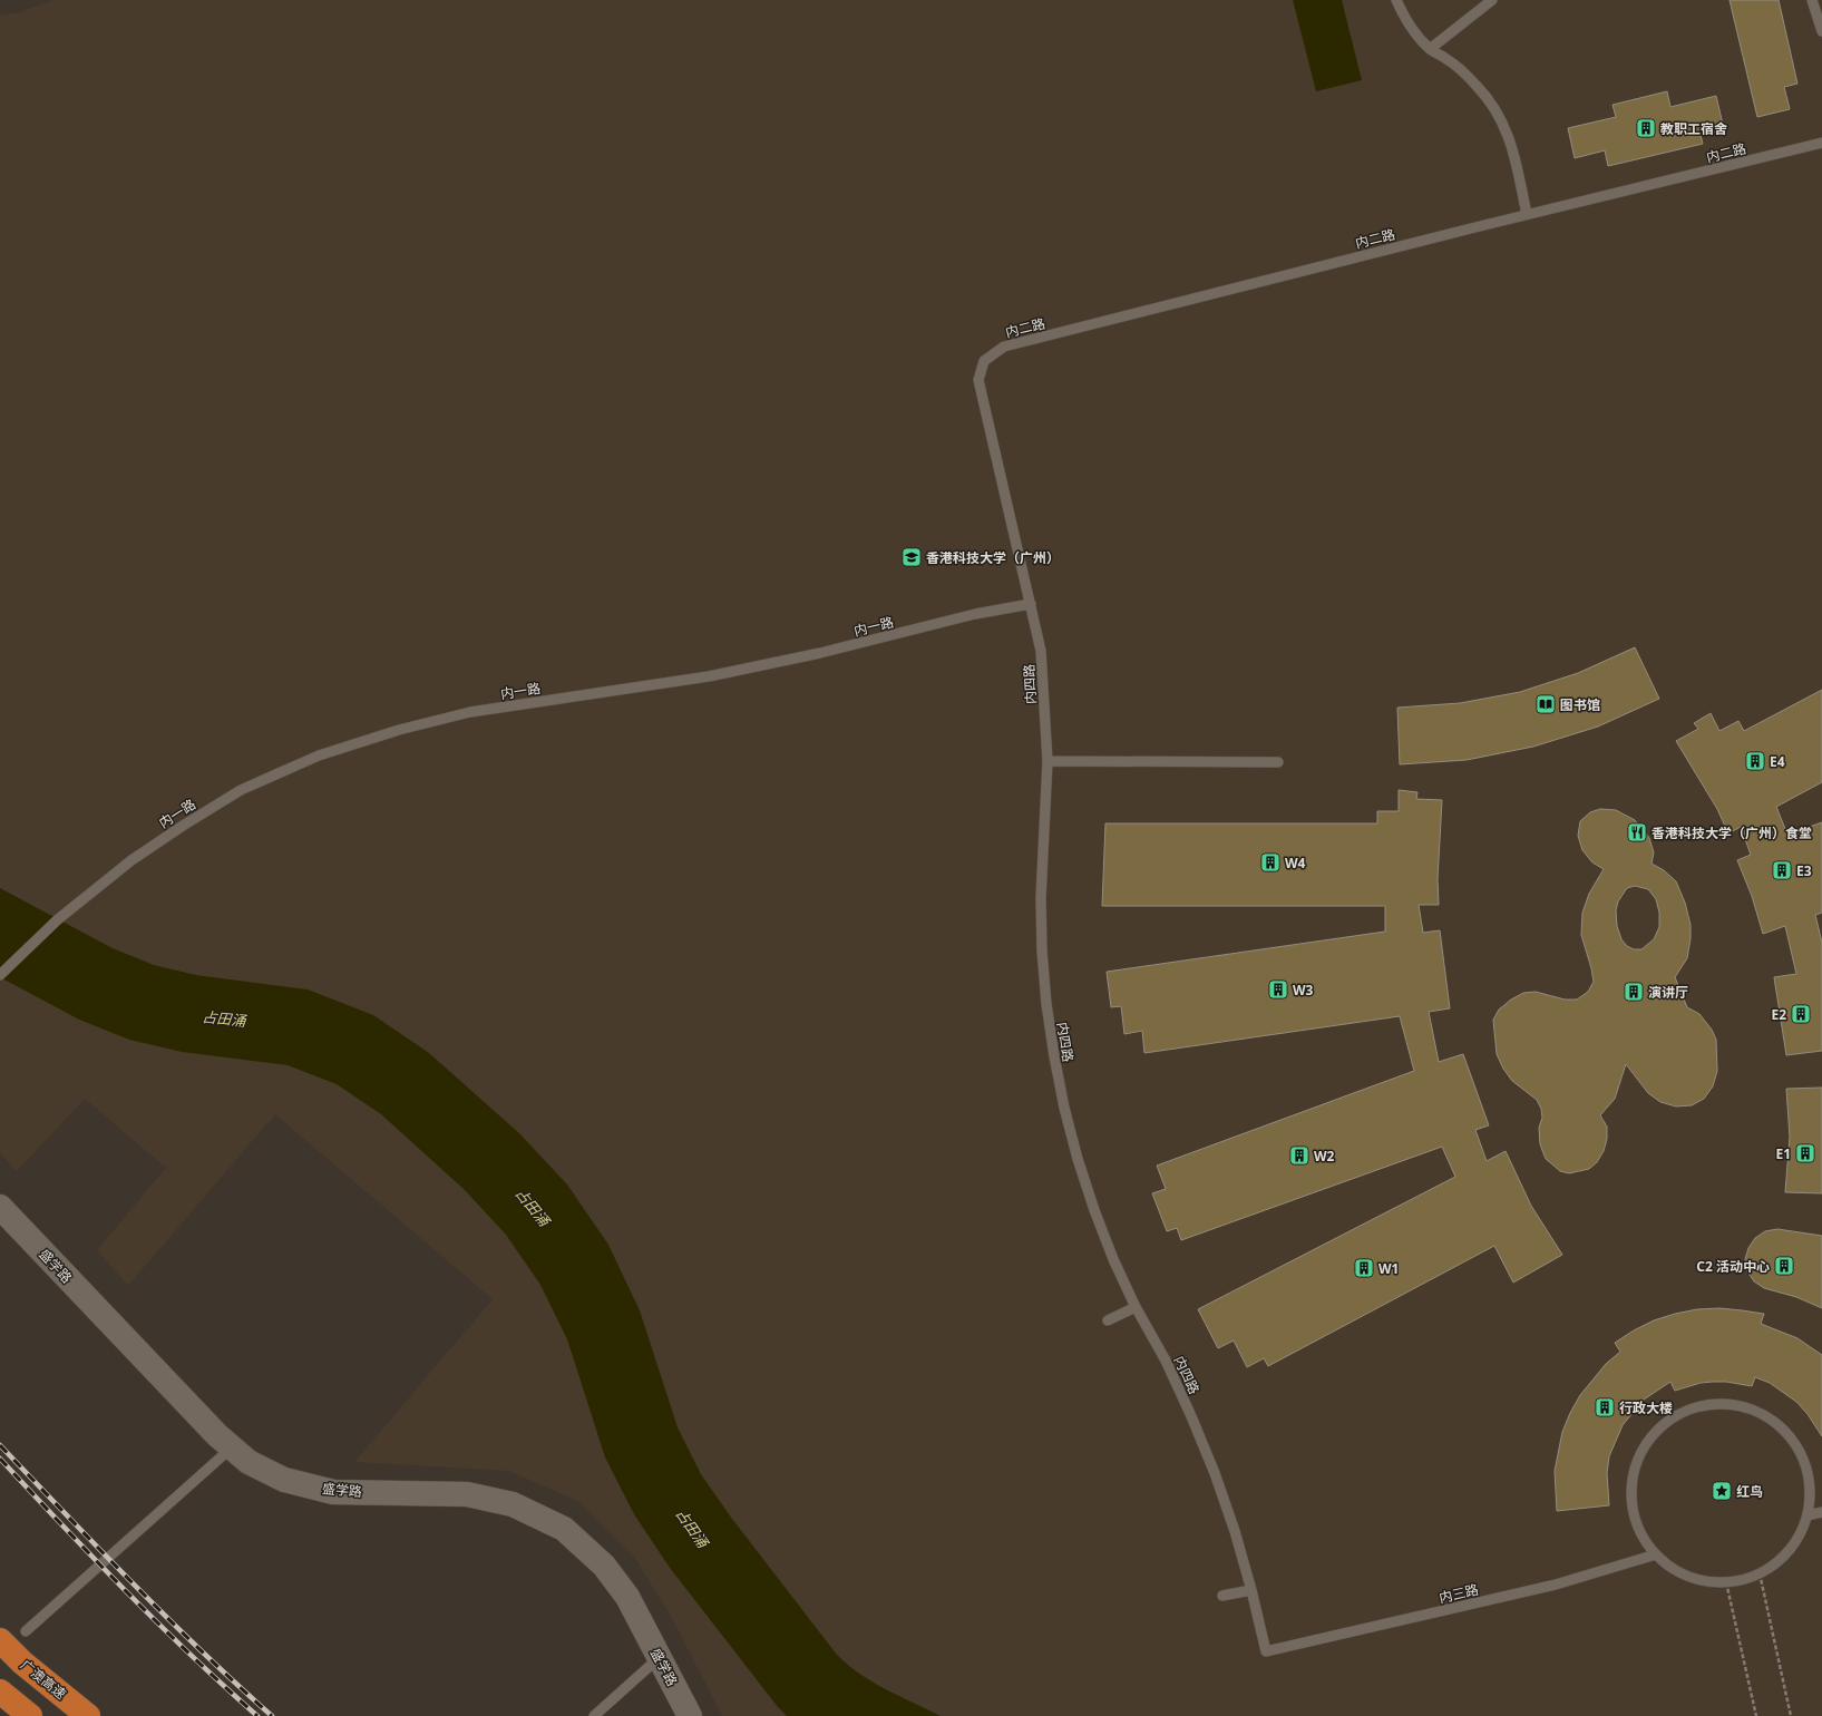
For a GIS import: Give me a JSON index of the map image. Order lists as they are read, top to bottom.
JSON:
{
  "streets": {
    "highway": ["广澳高速"],
    "street": ["盛学路"],
    "lane": [
      "内二路",
      "内一路",
      "内四路",
      "内三路"
    ]
  },
  "crossings": [
    ["内二路", "内四路"],
    ["内一路", "内四路"],
    ["内四路", "内三路"]
  ],
  "water": ["占田涌"],
  "places": {
    "building": [
      "教职工宿舍",
      "E4",
      "W4",
      "E3",
      "W3",
      "演讲厅",
      "E2",
      "E1",
      "W2",
      "C2 活动中心",
      "W1",
      "行政大楼"
    ],
    "school or university": ["香港科技大学（广州）"],
    "library": ["图书馆"],
    "restaurant": ["香港科技大学（广州）食堂"],
    "place": ["红鸟"]
  }
}
